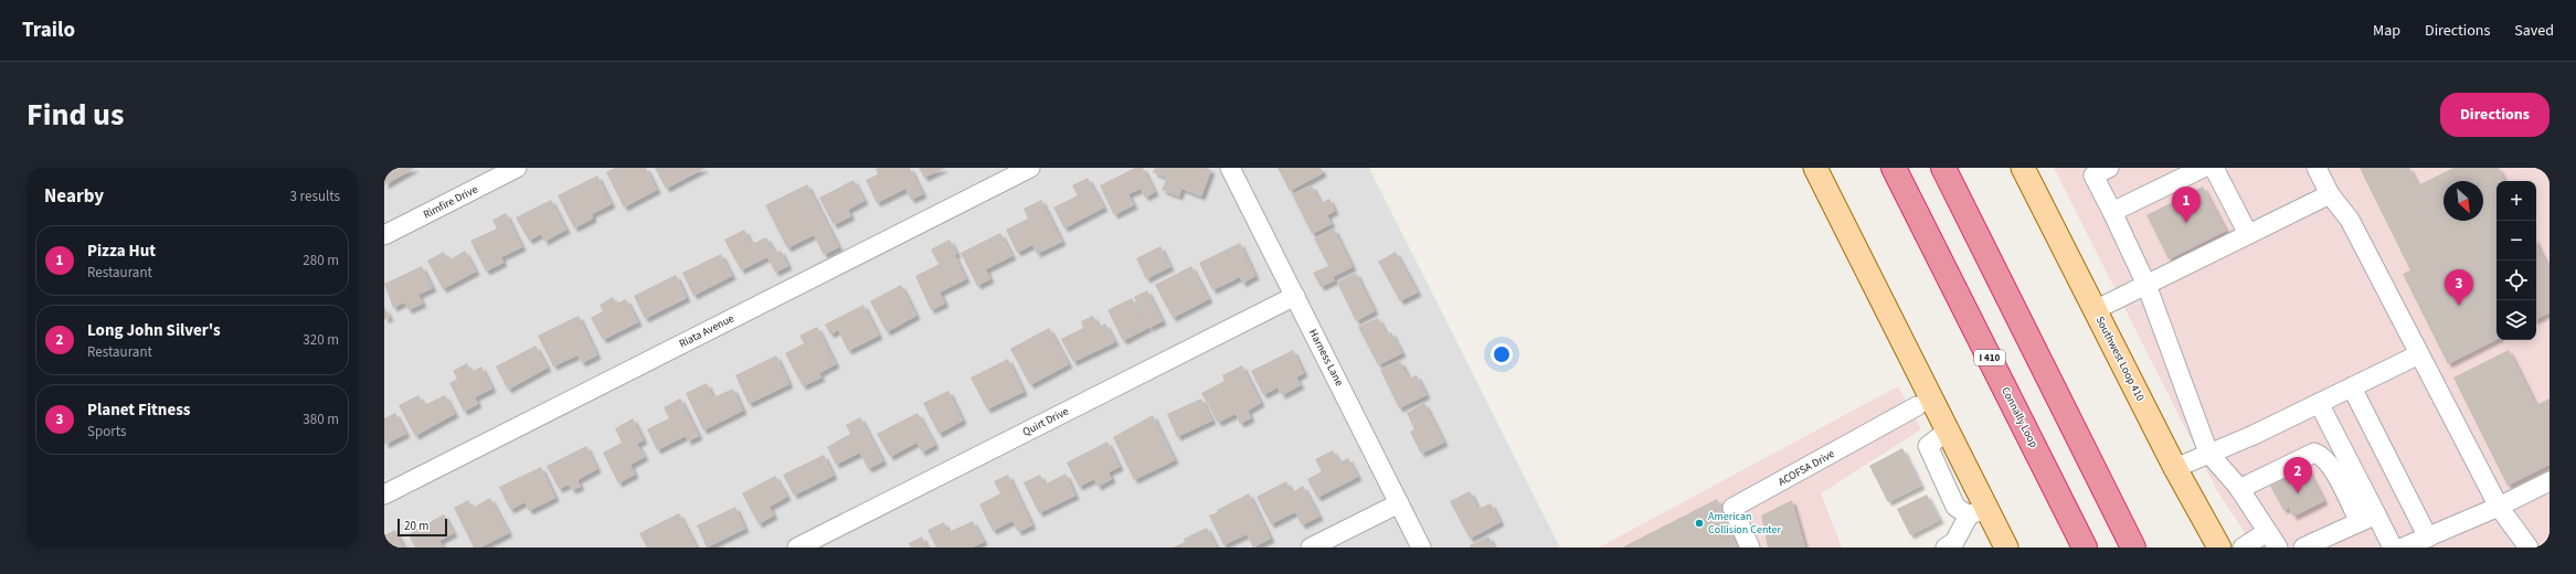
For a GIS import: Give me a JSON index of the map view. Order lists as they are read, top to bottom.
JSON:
{
  "streets": {
    "highway": ["I 410", "Connally Loop"],
    "main road": ["Southwest Loop 410"],
    "street": [
      "Rimfire Drive",
      "Riata Avenue",
      "Harness Lane",
      "Quirt Drive",
      "ACOFSA Drive"
    ]
  },
  "crossings": [
    ["Harness Lane", "Quirt Drive"]
  ],
  "places": ["American Collision Center"],
  "scale_bar": "20 m",
  "north": "bottom right",
  "page": {
    "header": "Trailo",
    "nav": ["Map", "Directions", "Saved"],
    "title": "Find us",
    "buttons": "Directions",
    "heading": ["Nearby", "3 results"],
    "map_buttons": ["+", "−"],
    "pins": ["1", "3", "2"],
    "list": [
      {
        "mark": "1",
        "name": "Pizza Hut",
        "note": "Restaurant",
        "value": "280 m"
      },
      {
        "mark": "2",
        "name": "Long John Silver's",
        "note": "Restaurant",
        "value": "320 m"
      },
      {
        "mark": "3",
        "name": "Planet Fitness",
        "note": "Sports",
        "value": "380 m"
      }
    ],
    "scale": "20 m"
  }
}
